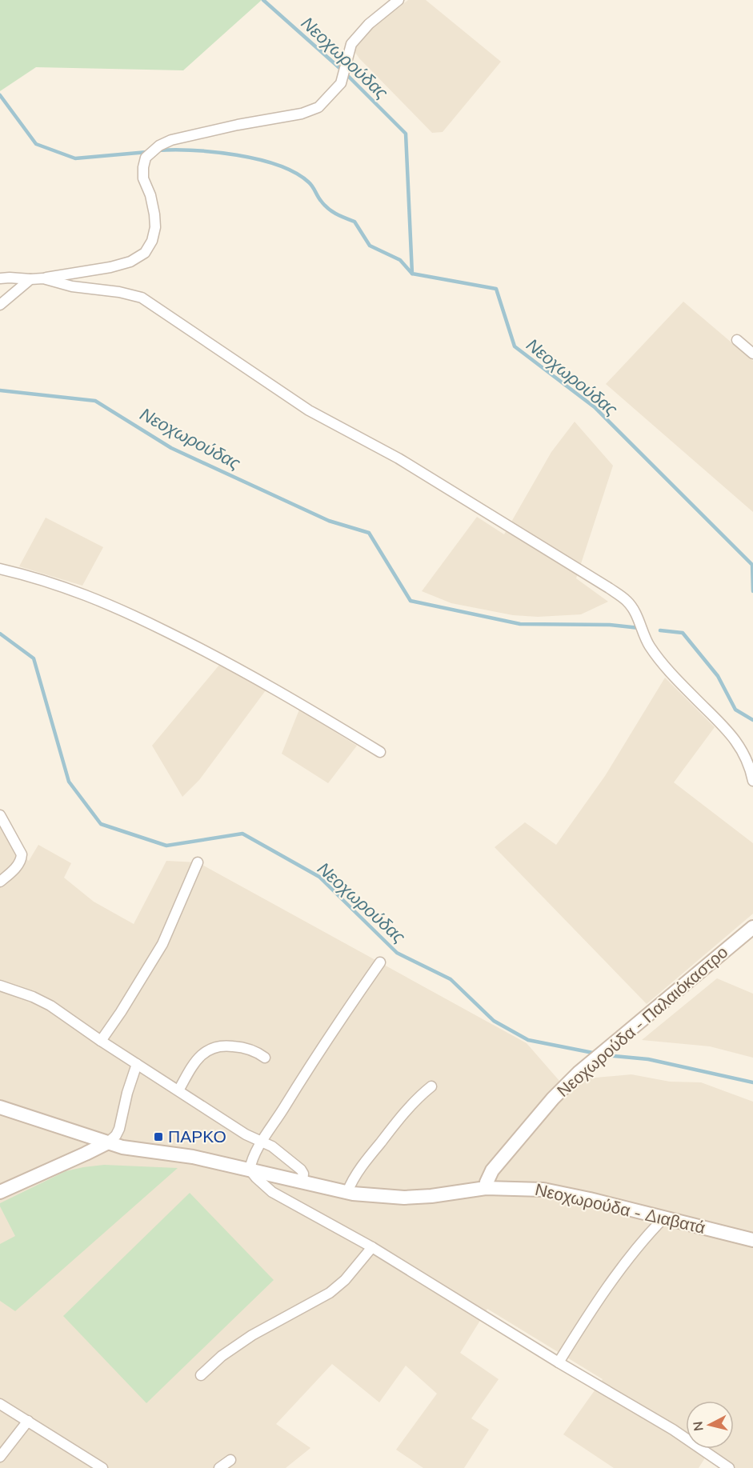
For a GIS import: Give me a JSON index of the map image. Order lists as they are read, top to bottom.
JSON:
{
  "streets": {
    "street": ["Νεοχωρούδα - Παλαιόκαστρο", "Νεοχωρούδα - Διαβατά"]
  },
  "crossings": [
    ["Νεοχωρούδα - Παλαιόκαστρο", "Νεοχωρούδα - Διαβατά"]
  ],
  "water": ["Νεοχωρούδας"],
  "places": {
    "transit": ["ΠΑΡΚΟ"]
  },
  "north": "left"
}
